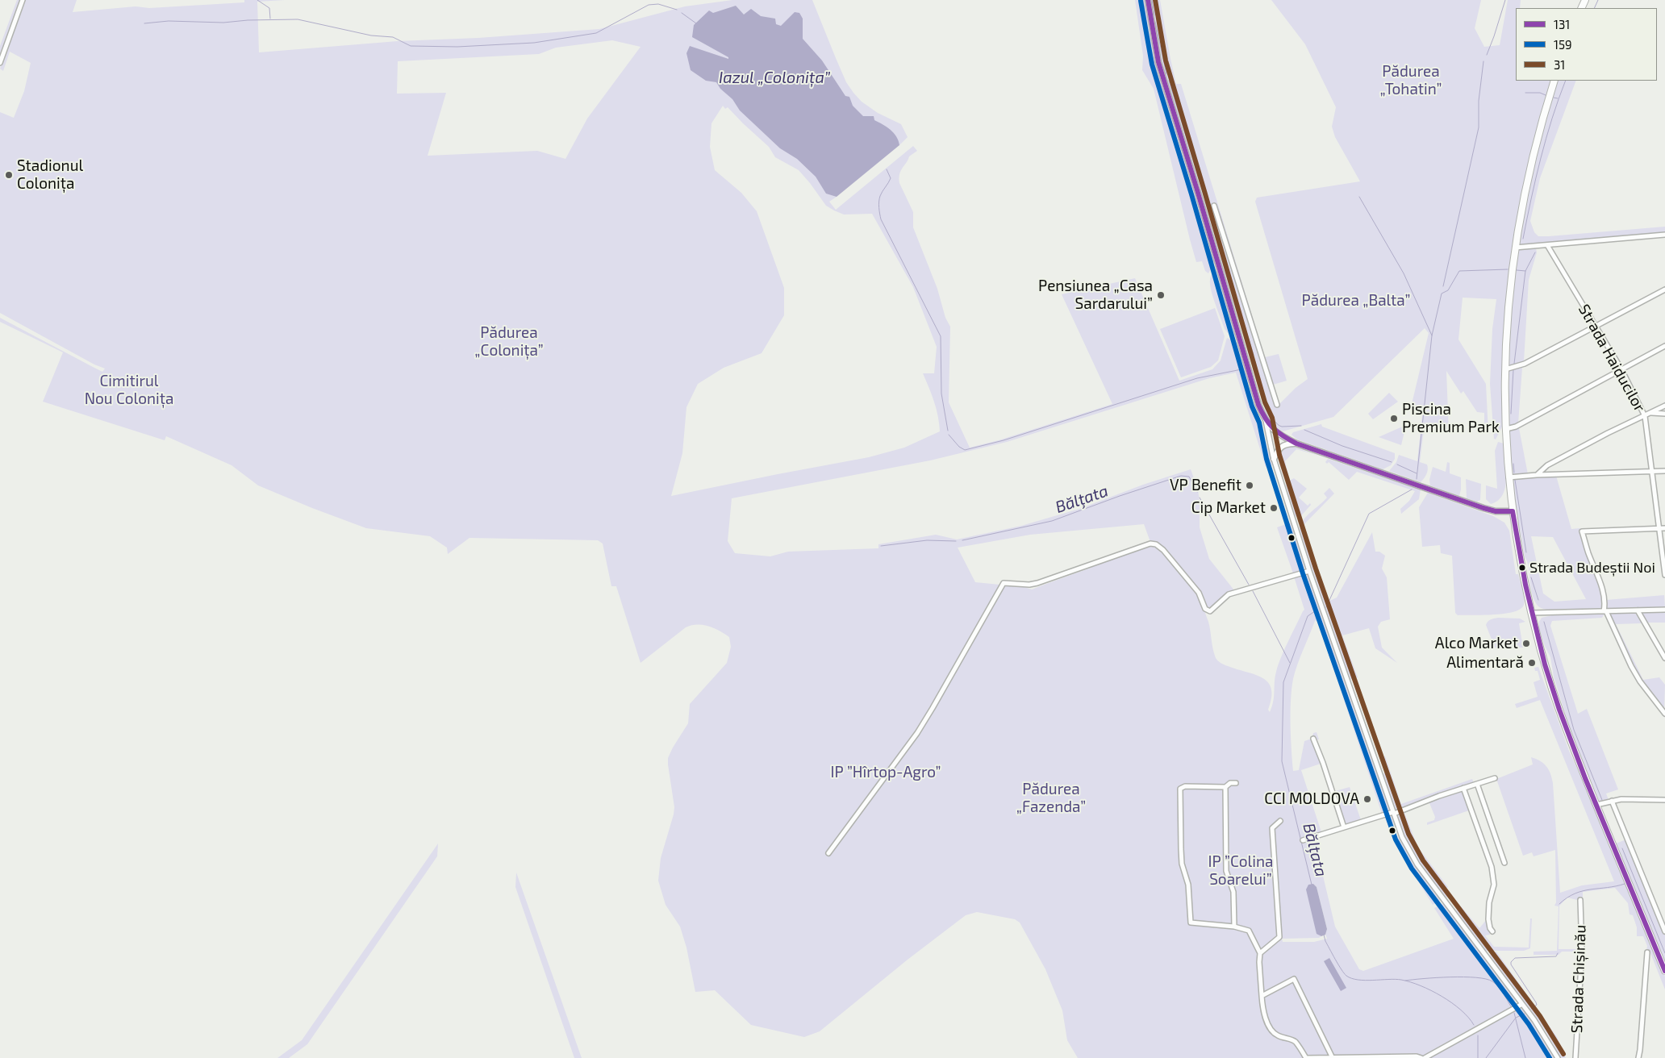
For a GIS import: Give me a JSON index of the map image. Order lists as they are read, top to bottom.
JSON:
{
  "streets": {
    "street": ["Strada Haiducilor", "Strada Chișinău"]
  },
  "water": ["Iazul „Colonița”", "Bălţata"],
  "parks": [
    "Pădurea „Tohatin”",
    "Pădurea „Balta”",
    "Pădurea „Colonița”",
    "Cimitirul Nou Colonița",
    "IP ”Hîrtop-Agro”",
    "Pădurea „Fazenda”",
    "IP ”Colina Soarelui”"
  ],
  "places": [
    "Stadionul Colonița",
    "Pensiunea „Casa Sardarului”",
    "Piscina Premium Park",
    "VP Benefit",
    "Cip Market",
    "Strada Budeștii Noi",
    "Alco Market",
    "Alimentară",
    "CCI MOLDOVA"
  ],
  "lines": ["transit line 131", "transit line 31", "transit line 159"],
  "legend": ["131", "159", "31"]
}
